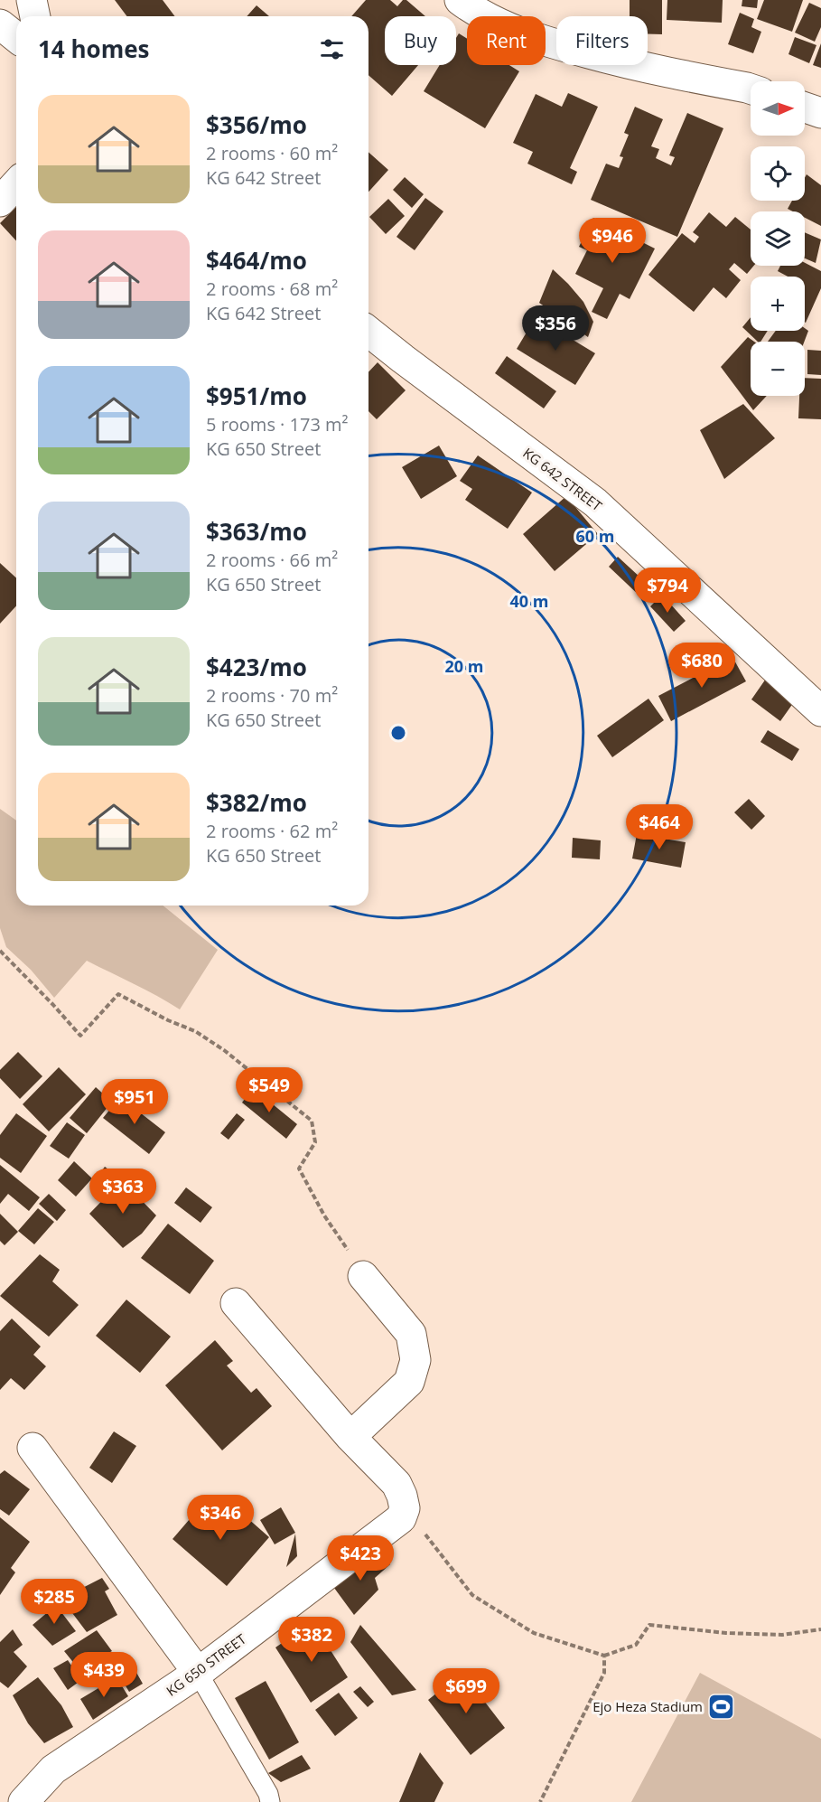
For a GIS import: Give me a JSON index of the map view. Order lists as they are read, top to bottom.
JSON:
{
  "streets": {
    "street": ["KG 642 STREET", "KG 650 STREET"]
  },
  "places": {
    "sports": ["Ejo Heza Stadium"]
  },
  "north": "right",
  "page": {
    "chip": ["Buy", "Rent", "Filters"],
    "heading": "14 homes",
    "map_buttons": ["+", "−"],
    "list": [
      {
        "name": "$356/mo",
        "note": "2 rooms · 60 m² · KG 642 Street"
      },
      {
        "name": "$464/mo",
        "note": "2 rooms · 68 m² · KG 642 Street"
      },
      {
        "name": "$951/mo",
        "note": "5 rooms · 173 m² · KG 650 Street"
      },
      {
        "name": "$363/mo",
        "note": "2 rooms · 66 m² · KG 650 Street"
      },
      {
        "name": "$423/mo",
        "note": "2 rooms · 70 m² · KG 650 Street"
      },
      {
        "name": "$382/mo",
        "note": "2 rooms · 62 m² · KG 650 Street"
      }
    ],
    "price": [
      "$946",
      "$356",
      "$794",
      "$680",
      "$464",
      "$549",
      "$951",
      "$363",
      "$346",
      "$423",
      "$285",
      "$382",
      "$439",
      "$699"
    ]
  },
  "rings": ["60 m", "40 m", "20 m"]
}
